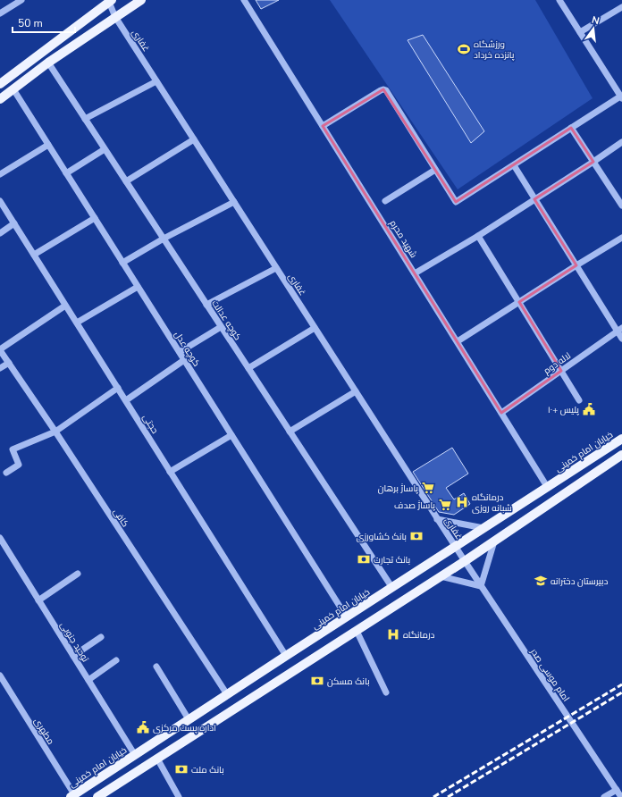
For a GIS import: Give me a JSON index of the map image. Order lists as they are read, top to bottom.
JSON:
{
  "streets": {
    "main road": ["خیابان امام خمینی"],
    "street": [
      "غفاری",
      "شهید محرم",
      "کوچه عدالت",
      "کوچه عدل",
      "لاله دوم",
      "حجتی",
      "کافی",
      "توحید جنوبی",
      "امام موسی صدر",
      "مطهری"
    ]
  },
  "crossings": [
    ["غفاری", "خیابان امام خمینی"],
    ["غفاری", "امام موسی صدر"],
    ["شهید محرم", "لاله دوم"],
    ["شهید محرم", "خیابان امام خمینی"],
    ["کوچه عدالت", "خیابان امام خمینی"],
    ["کوچه عدل", "خیابان امام خمینی"],
    ["حجتی", "خیابان امام خمینی"],
    ["خیابان امام خمینی", "کافی"],
    ["خیابان امام خمینی", "توحید جنوبی"],
    ["خیابان امام خمینی", "مطهری"]
  ],
  "places": {
    "sports": ["ورزشگاه پانزده خرداد"],
    "public building": ["پلیس +۱۰", "اداره پست مرکزی"],
    "supermarket": ["پاساژ برهان", "پاساژ صدف"],
    "hospital": ["درمانگاه شبانه روزی", "درمانگاه"],
    "bank": [
      "بانک کشاورزی",
      "بانک تجارت",
      "بانک مسکن",
      "بانک ملت"
    ],
    "school or university": ["دبیرستان دخترانه"]
  },
  "scale_bar": "50 m",
  "north": "top"
}
